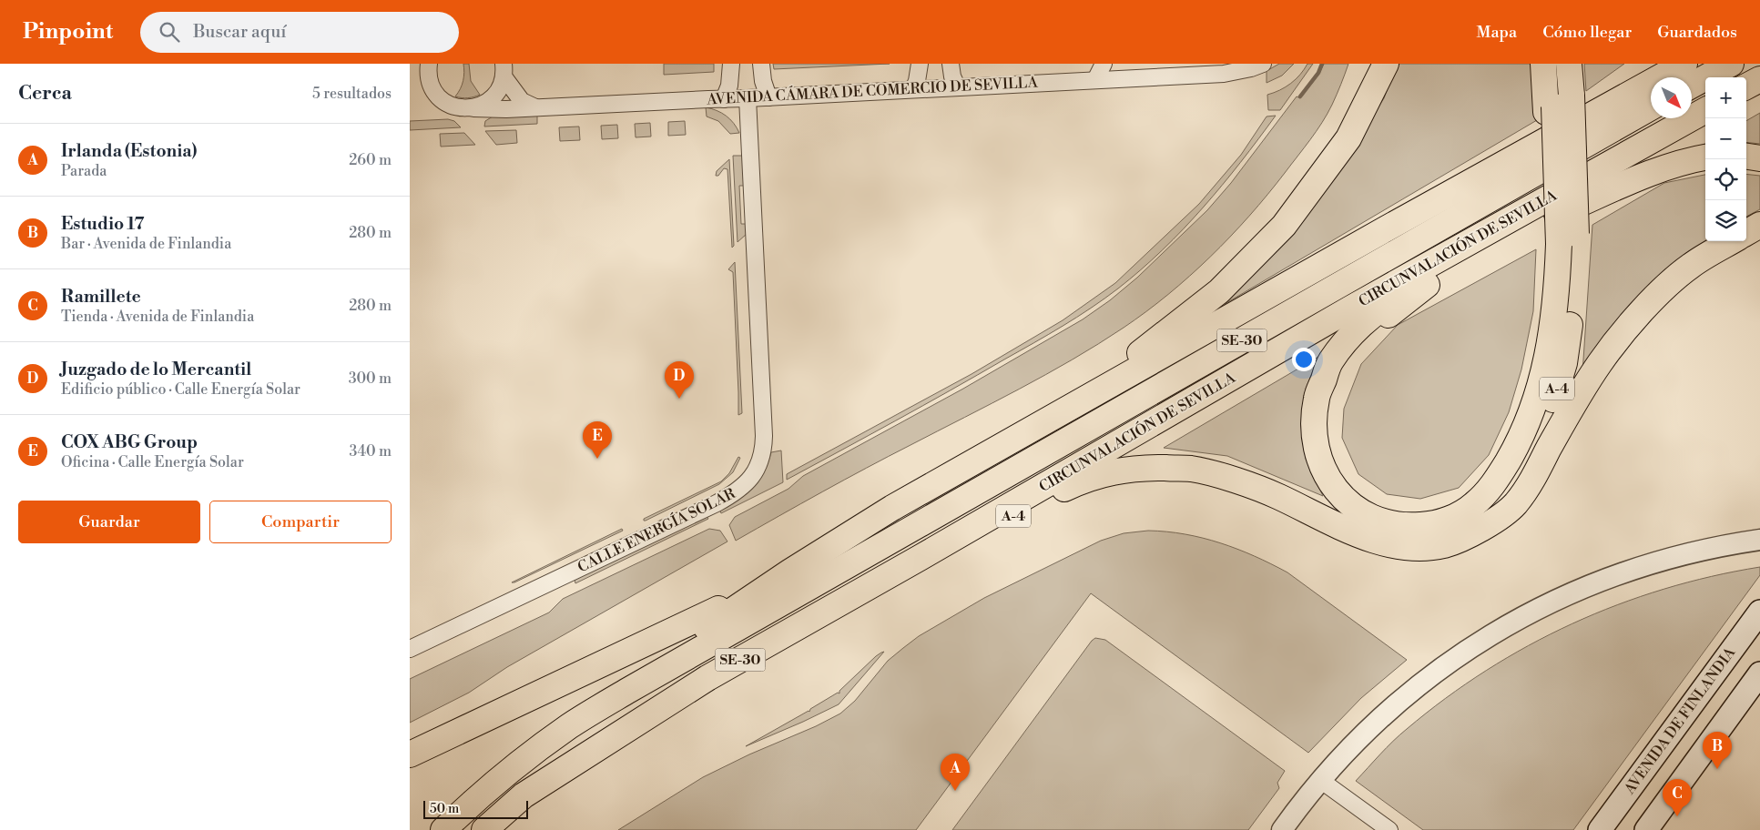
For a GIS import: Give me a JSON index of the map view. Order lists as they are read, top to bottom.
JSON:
{
  "streets": {
    "highway": ["CIRCUNVALACIÓN DE SEVILLA", "SE-30", "A-4"],
    "main road": ["AVENIDA DE FINLANDIA"],
    "street": ["AVENIDA CÁMARA DE COMERCIO DE SEVILLA", "CALLE ENERGÍA SOLAR"]
  },
  "crossings": [
    ["AVENIDA CÁMARA DE COMERCIO DE SEVILLA", "CALLE ENERGÍA SOLAR"],
    ["CIRCUNVALACIÓN DE SEVILLA", "A-4"]
  ],
  "scale_bar": "50 m",
  "north": "bottom right",
  "page": {
    "header": "Pinpoint",
    "search": "Buscar aquí",
    "nav": ["Mapa", "Cómo llegar", "Guardados"],
    "heading": ["Cerca", "5 resultados"],
    "map_buttons": ["+", "−"],
    "list": [
      {
        "mark": "A",
        "name": "Irlanda (Estonia)",
        "note": "Parada",
        "value": "260 m"
      },
      {
        "mark": "B",
        "name": "Estudio 17",
        "note": "Bar · Avenida de Finlandia",
        "value": "280 m"
      },
      {
        "mark": "C",
        "name": "Ramillete",
        "note": "Tienda · Avenida de Finlandia",
        "value": "280 m"
      },
      {
        "mark": "D",
        "name": "Juzgado de lo Mercantil",
        "note": "Edificio público · Calle Energía Solar",
        "value": "300 m"
      },
      {
        "mark": "E",
        "name": "COX ABG Group",
        "note": "Oficina · Calle Energía Solar",
        "value": "340 m"
      }
    ],
    "pins": [
      "D",
      "E",
      "B",
      "A",
      "C"
    ],
    "buttons": ["Guardar", "Compartir"],
    "scale": "50 m"
  }
}
